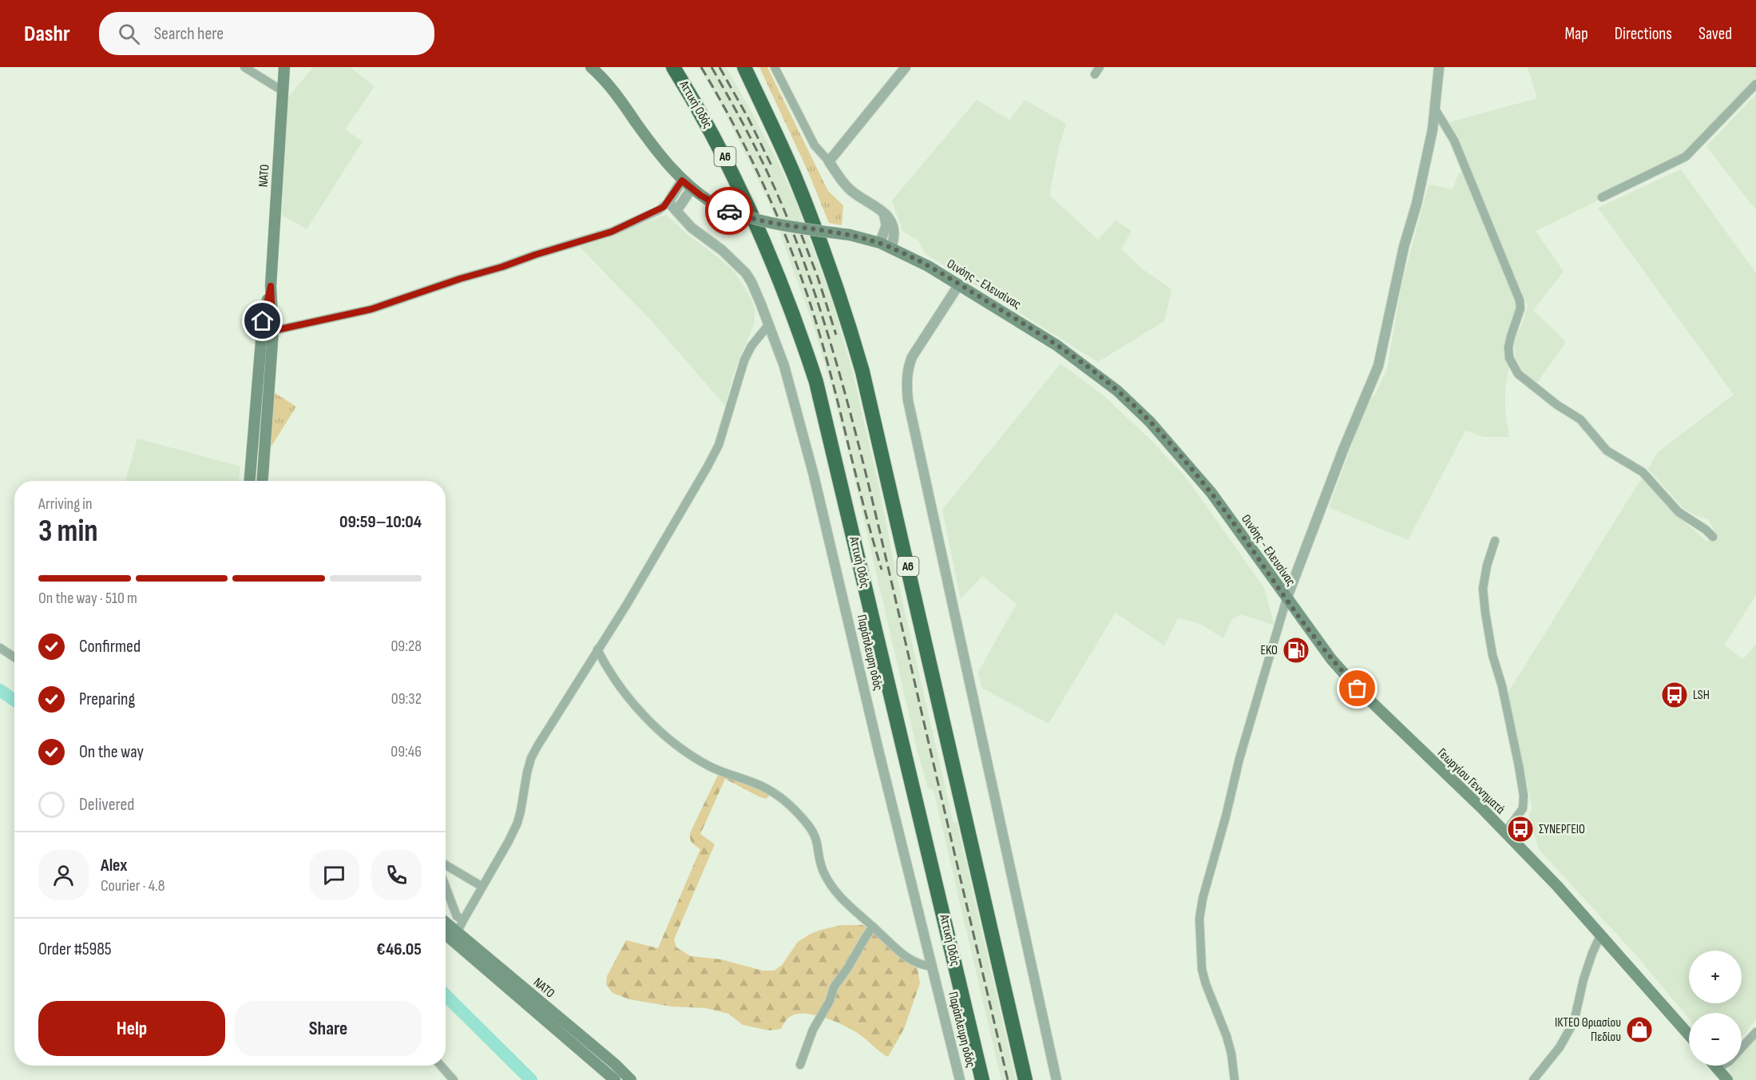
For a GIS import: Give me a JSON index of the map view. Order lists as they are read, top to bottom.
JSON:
{
  "streets": {
    "highway": ["Αττική Οδός", "Α6"],
    "main road": ["ΝΑΤΟ", "Οινόης - Ελευσίνας", "Γεωργίου Γεννηματά"],
    "street": ["Παράπλευρη οδός"]
  },
  "crossings": [
    ["Οινόης - Ελευσίνας", "Γεωργίου Γεννηματά"]
  ],
  "places": {
    "fuel station": ["EKO"],
    "bus stop": ["LSH", "ΣΥΝΕΡΓΕΙΟ"],
    "shop": ["ΙΚΤΕΟ Θριασίου Πεδίου"]
  },
  "page": {
    "header": "Dashr",
    "search": "Search here",
    "nav": ["Map", "Directions", "Saved"],
    "heading": ["3 min", "Arriving in", "09:59–10:04"],
    "panel": [
      "Alex",
      "Courier · 4.8",
      "Order #5985",
      "€46.05"
    ],
    "bar": "On the way · 510 m",
    "list": [
      ["Confirmed", "09:28"],
      ["Preparing", "09:32"],
      ["On the way", "09:46"],
      "Delivered"
    ],
    "map_buttons": ["+", "−"],
    "buttons": ["Help", "Share"]
  }
}
